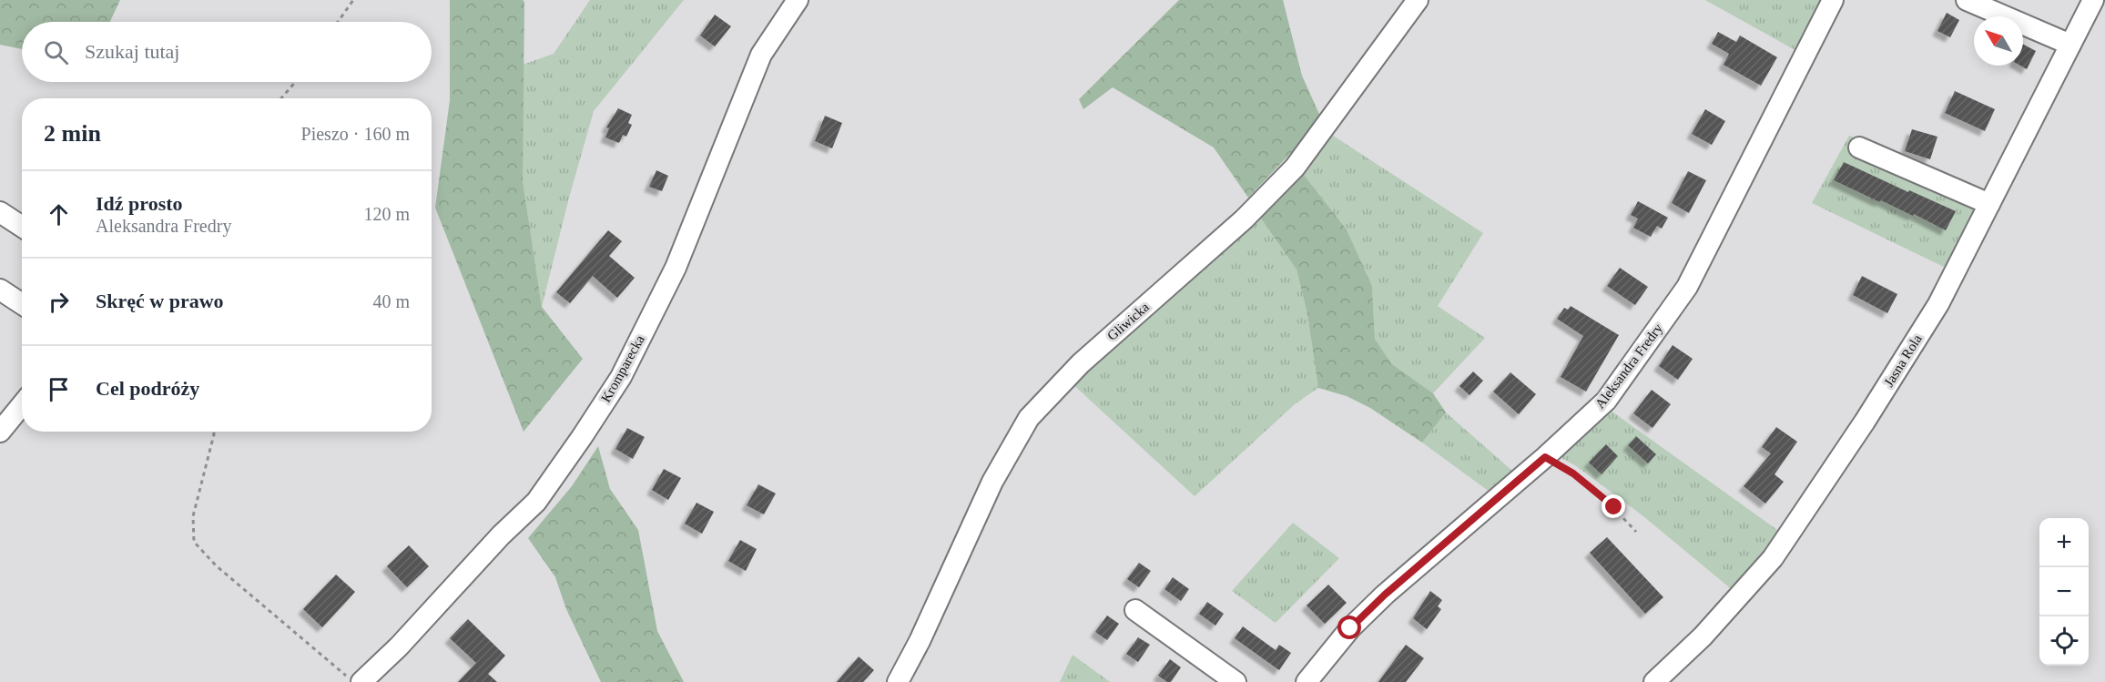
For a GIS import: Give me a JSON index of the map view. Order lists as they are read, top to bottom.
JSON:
{
  "streets": {
    "street": [
      "Gliwicka",
      "Jasna Rola",
      "Aleksandra Fredry",
      "Kromparecka"
    ]
  },
  "north": "top left",
  "page": {
    "search": "Szukaj tutaj",
    "heading": ["2 min", "Pieszo · 160 m"],
    "list": [
      ["Idź prosto", "Aleksandra Fredry", "120 m"],
      ["Skręć w prawo", "40 m"],
      "Cel podróży"
    ],
    "map_buttons": ["+", "−"]
  }
}
